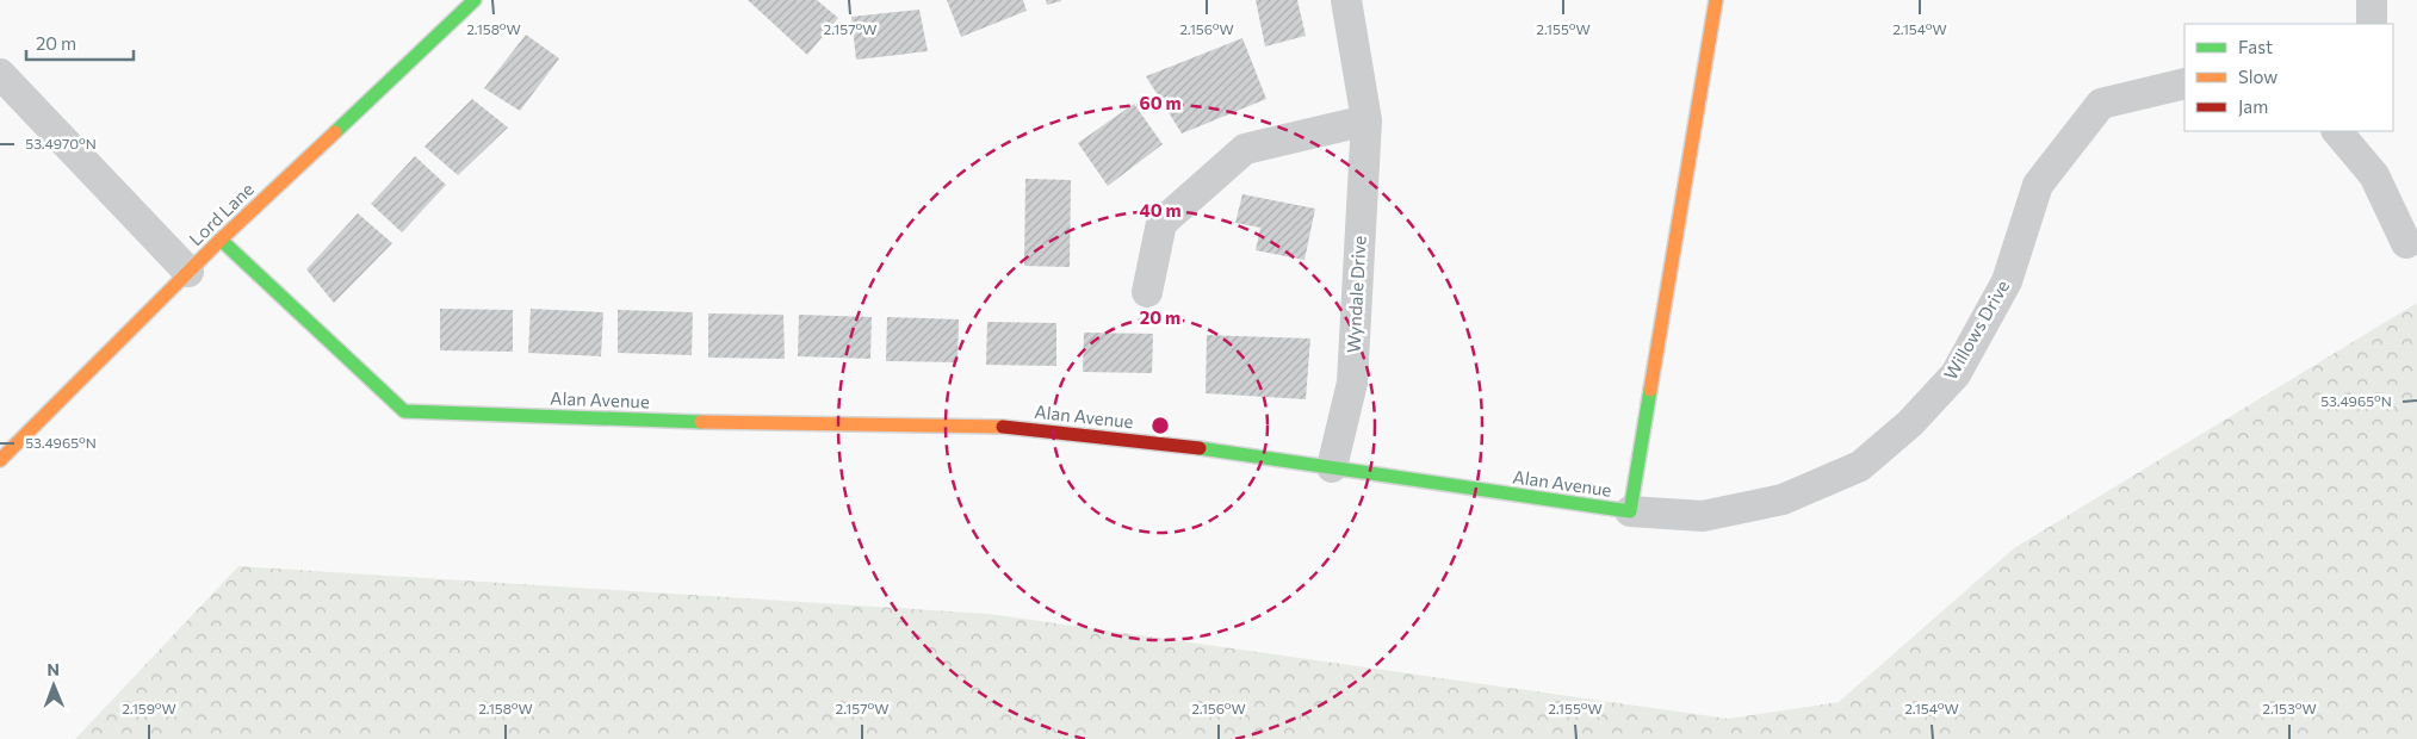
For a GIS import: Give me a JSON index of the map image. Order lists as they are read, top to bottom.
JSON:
{
  "streets": {
    "street": [
      "Lord Lane",
      "Wyndale Drive",
      "Willows Drive",
      "Alan Avenue"
    ]
  },
  "crossings": [
    ["Lord Lane", "Alan Avenue"],
    ["Wyndale Drive", "Alan Avenue"],
    ["Willows Drive", "Alan Avenue"]
  ],
  "legend": ["Fast", "Slow", "Jam"],
  "scale_bar": "20 m",
  "north": "top",
  "coordinates": [
    "2.158°W",
    "2.157°W",
    "2.156°W",
    "2.155°W",
    "2.154°W",
    "53.4970°N",
    "53.4965°N",
    "2.159°W",
    "2.153°W"
  ],
  "rings": ["60 m", "40 m", "20 m"]
}
